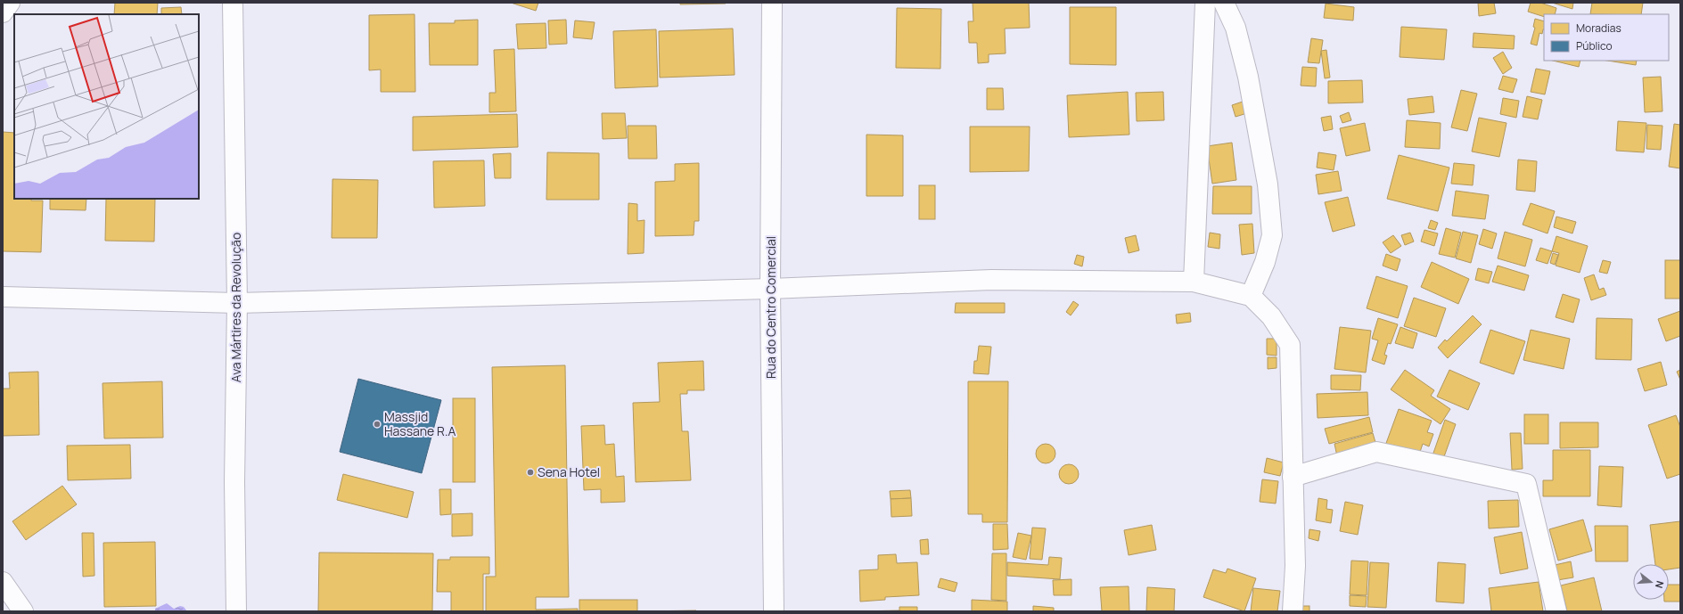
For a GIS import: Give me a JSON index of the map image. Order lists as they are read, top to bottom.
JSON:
{
  "streets": {
    "street": ["Ava Mártires da Revolução", "Rua do Centro Comercial"]
  },
  "places": ["Massjid Hassane R.A", "Sena Hotel"],
  "legend": ["Moradias", "Público"],
  "north": "right"
}
